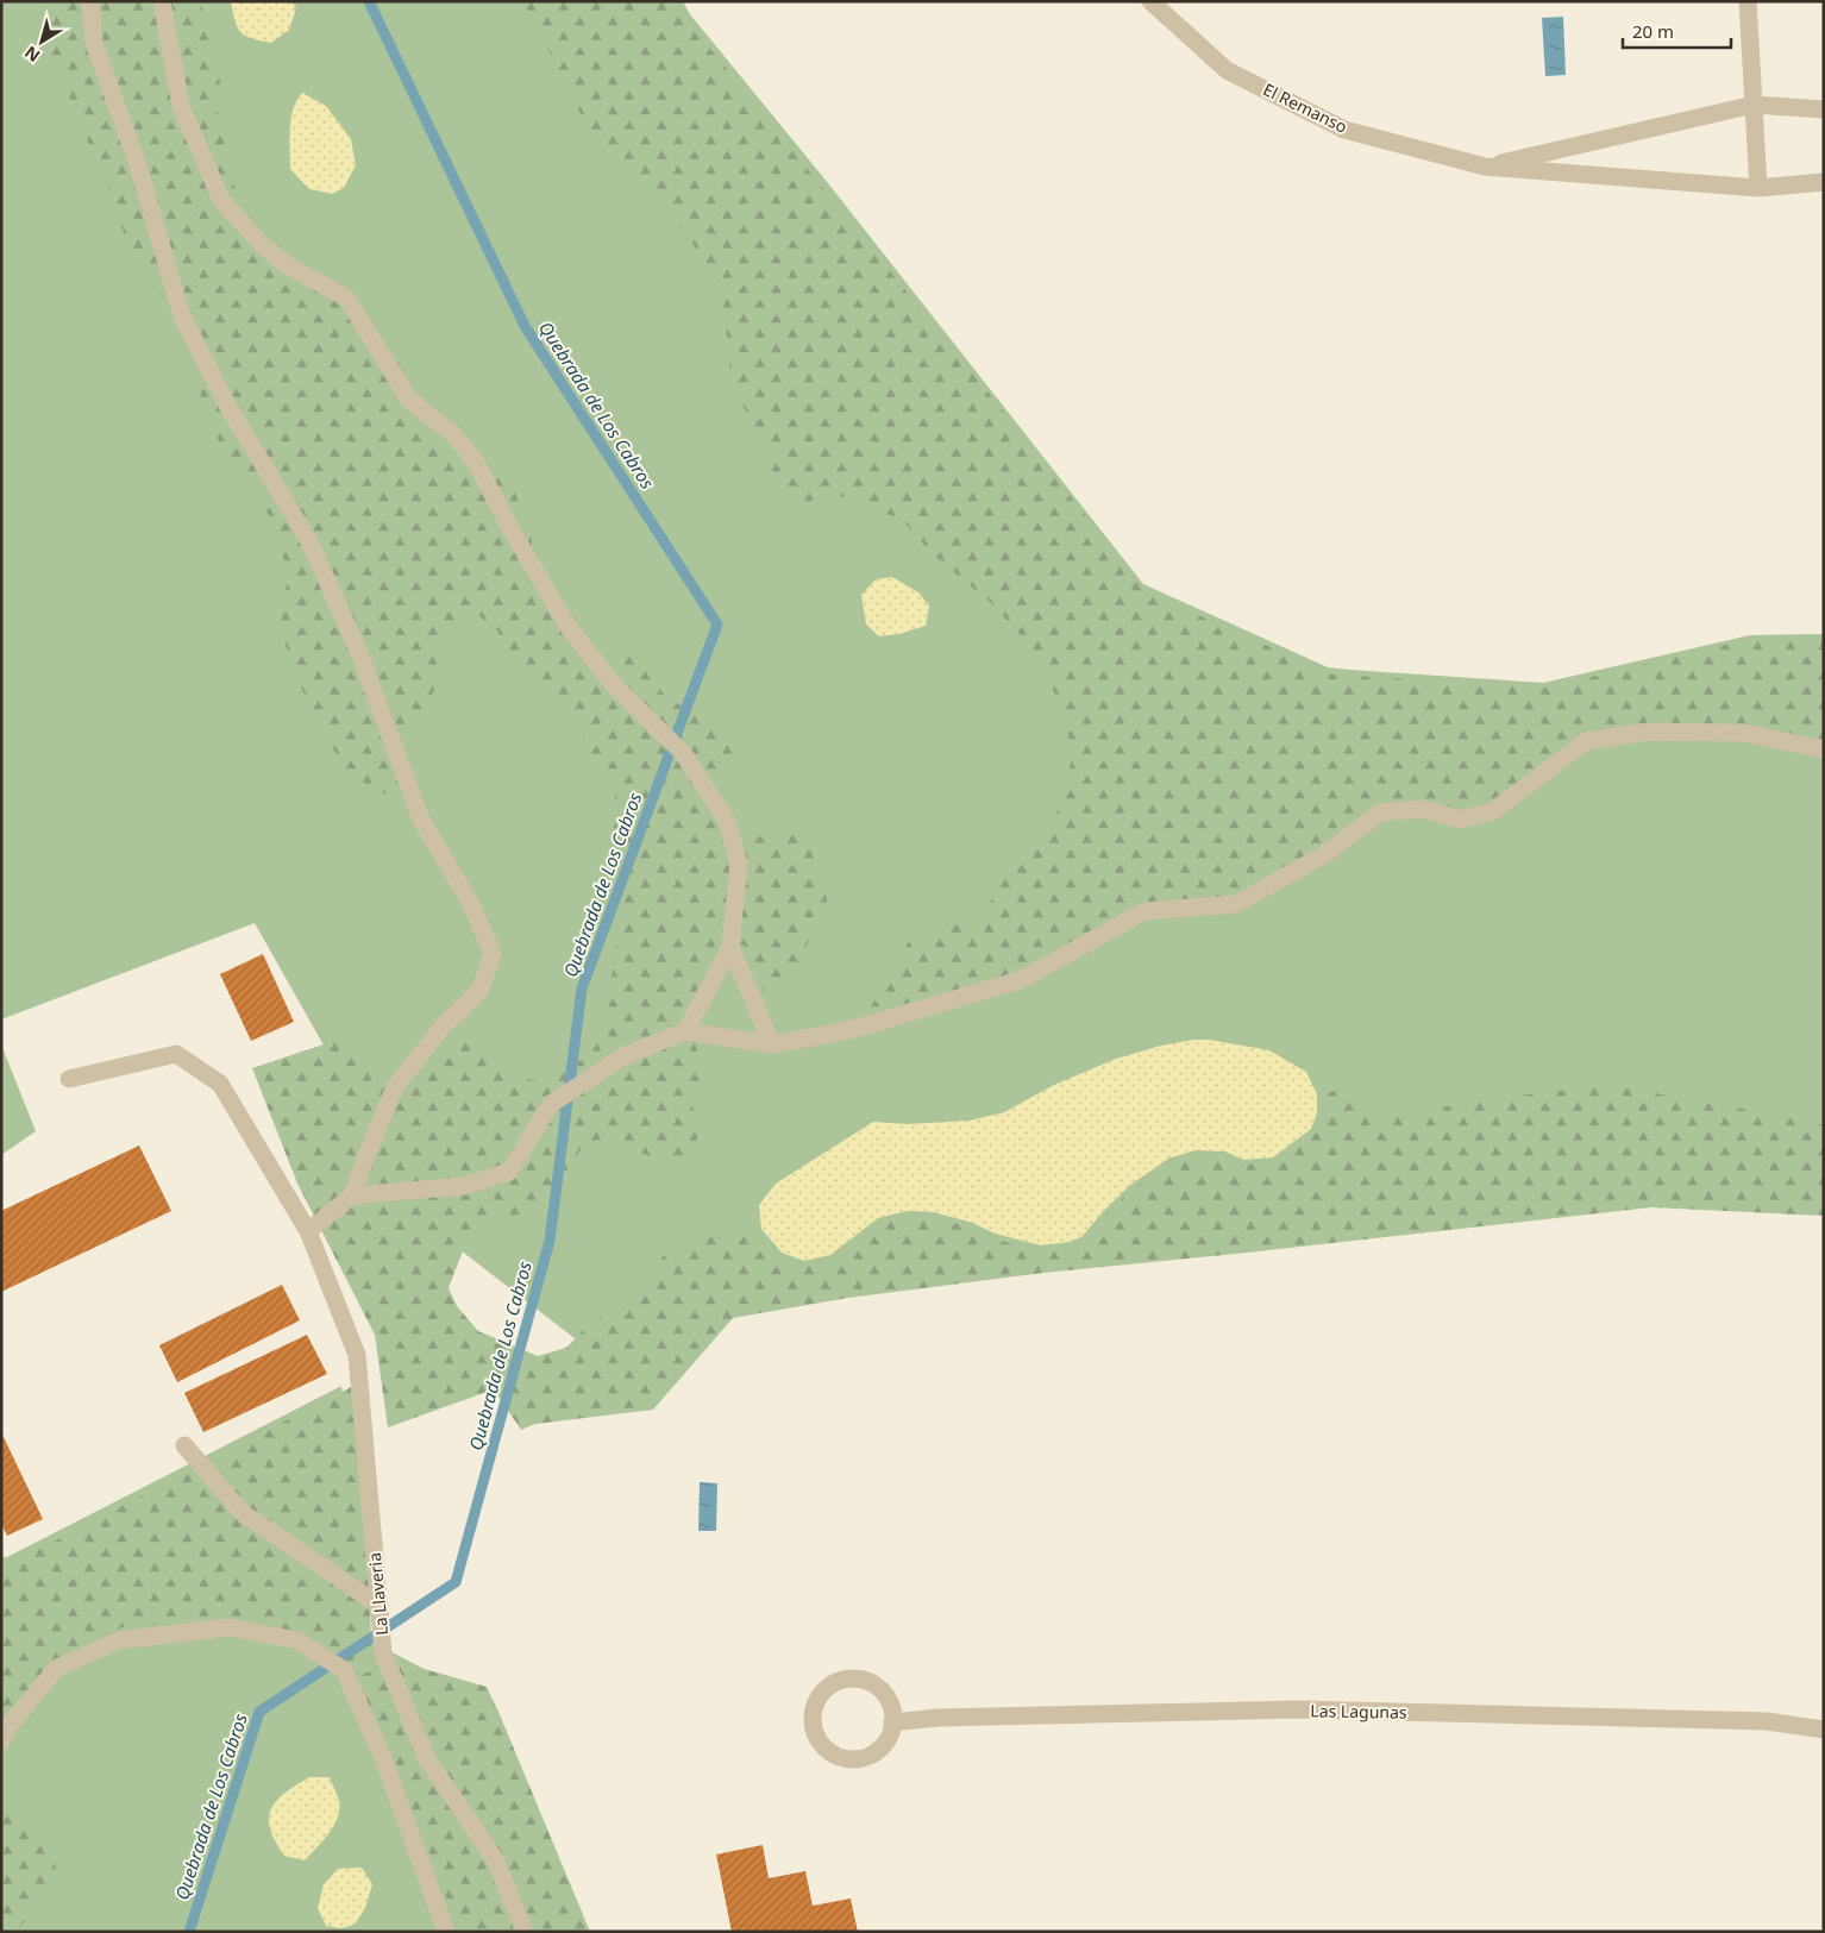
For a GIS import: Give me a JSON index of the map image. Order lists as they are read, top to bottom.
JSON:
{
  "streets": {
    "street": ["El Remanso", "La Llaveria", "Las Lagunas"]
  },
  "water": ["Quebrada de Los Cabros"],
  "scale_bar": "20 m",
  "north": "bottom left"
}
